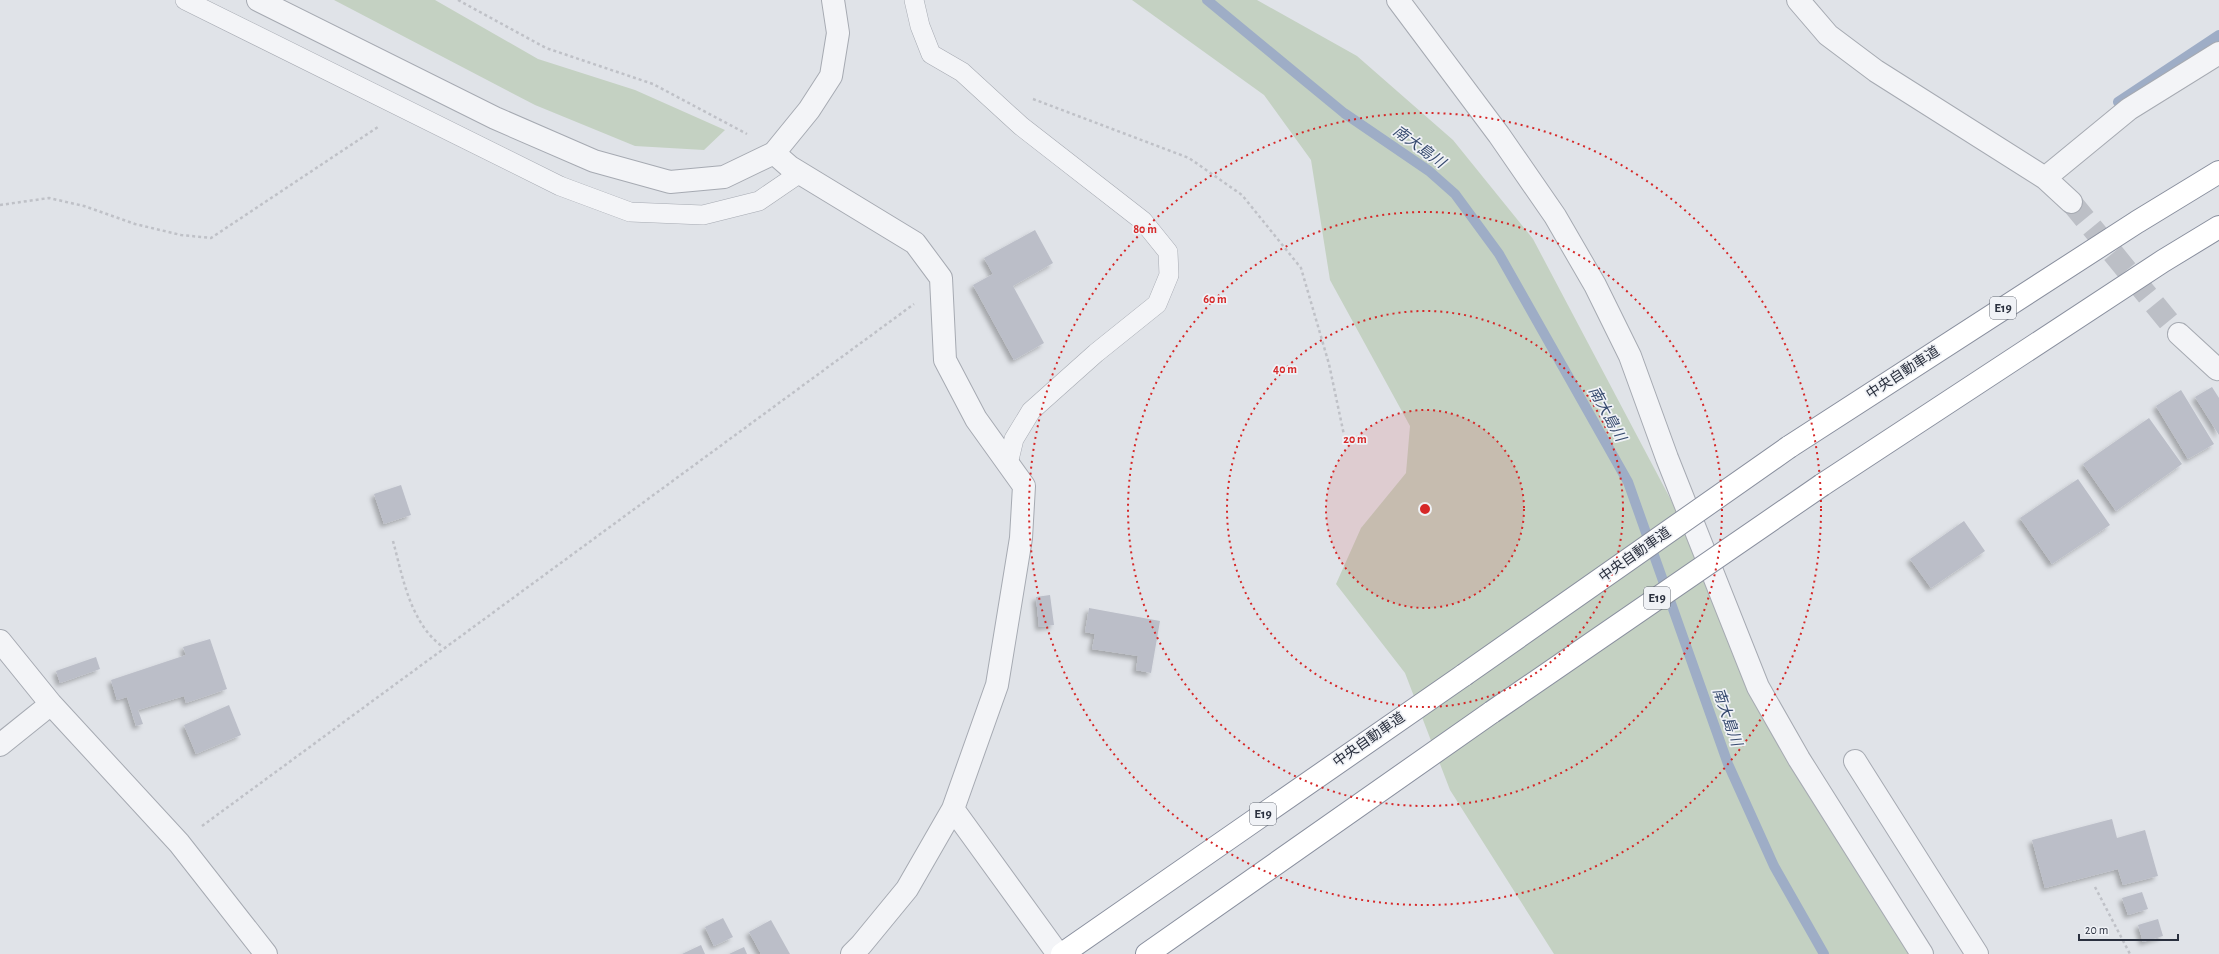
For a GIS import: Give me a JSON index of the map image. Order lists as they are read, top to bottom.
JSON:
{
  "streets": {
    "highway": ["E19", "中央自動車道"]
  },
  "water": ["南大島川"],
  "scale_bar": "20 m",
  "rings": [
    "80 m",
    "60 m",
    "40 m",
    "20 m"
  ]
}
